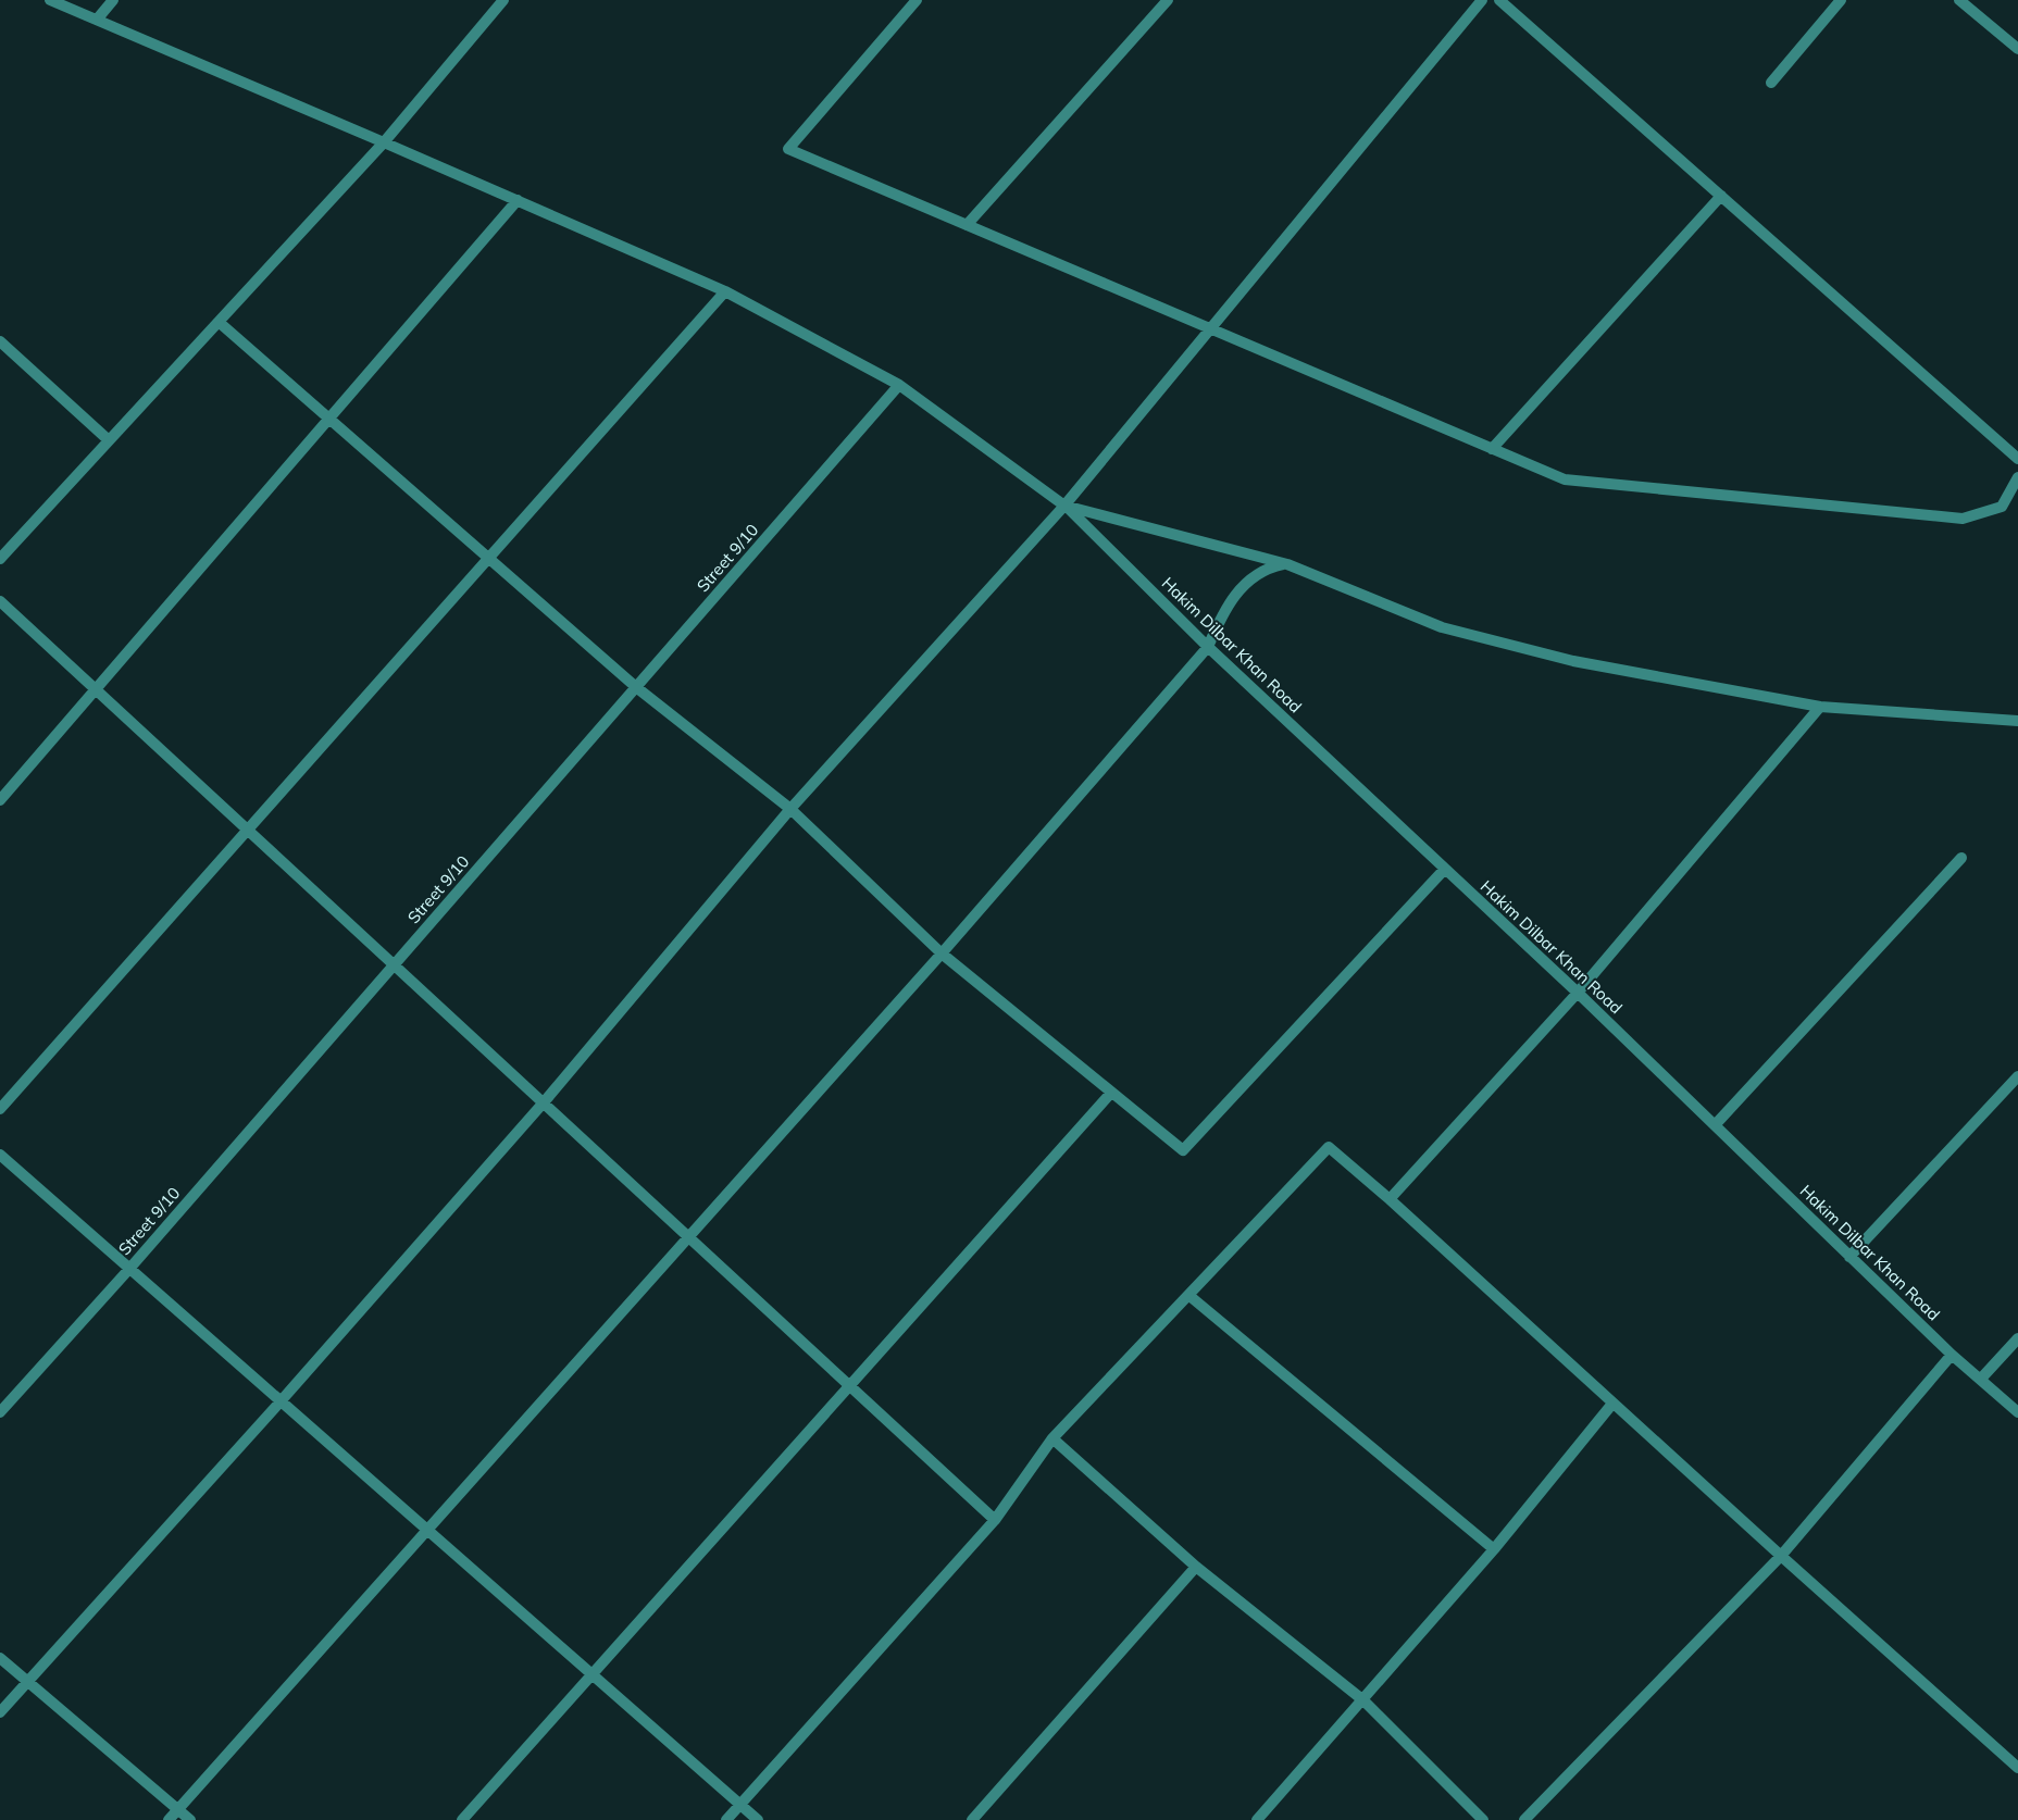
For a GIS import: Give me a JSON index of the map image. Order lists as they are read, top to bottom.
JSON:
{
  "streets": {
    "street": ["Street 9/10", "Hakim Dilbar Khan Road"]
  }
}
